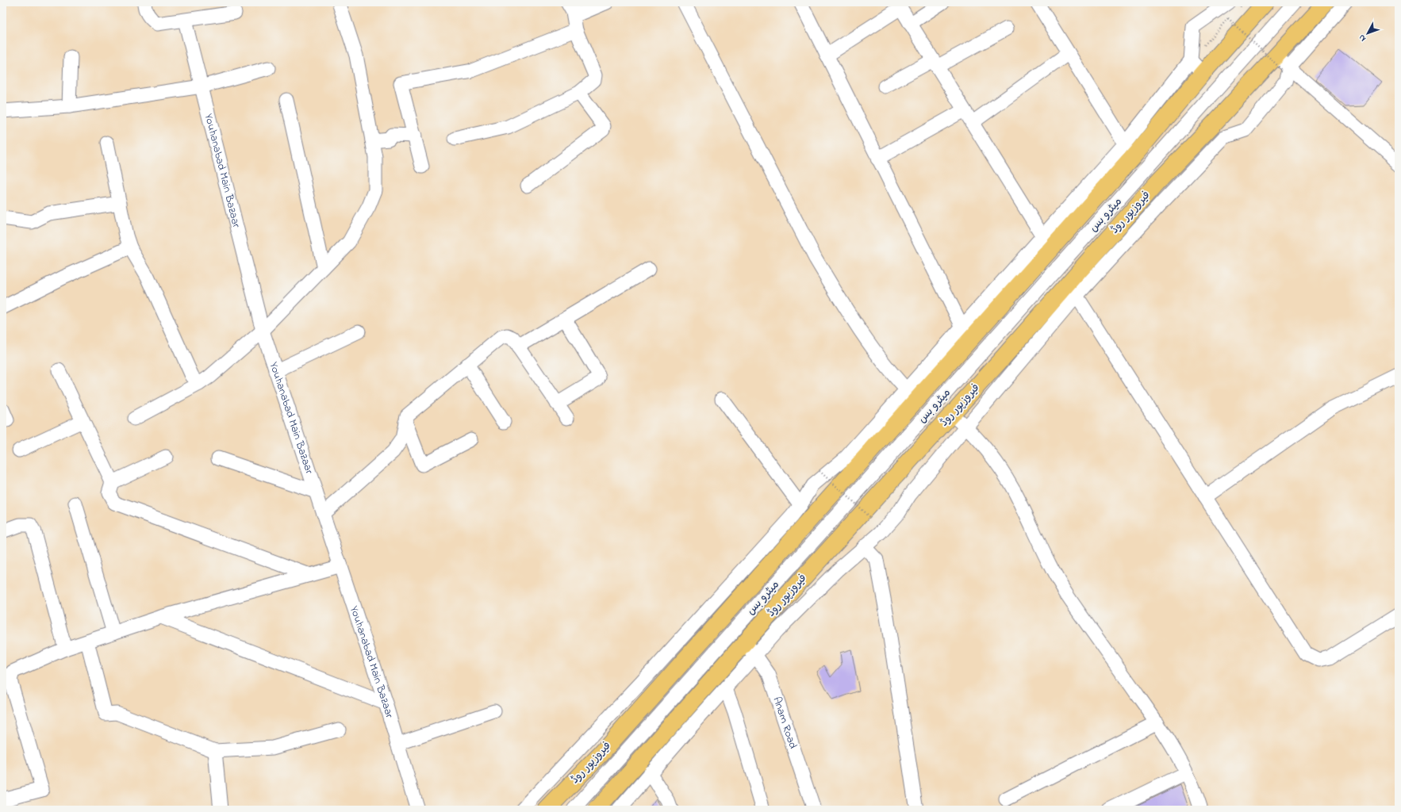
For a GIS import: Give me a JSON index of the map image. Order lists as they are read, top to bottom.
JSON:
{
  "streets": {
    "main road": ["فیروزپور روڈ"],
    "street": ["Youhanabad Main Bazaar", "میٹرو بس", "Anam Road"]
  },
  "crossings": [
    ["فیروزپور روڈ", "Anam Road"]
  ],
  "north": "bottom left"
}
